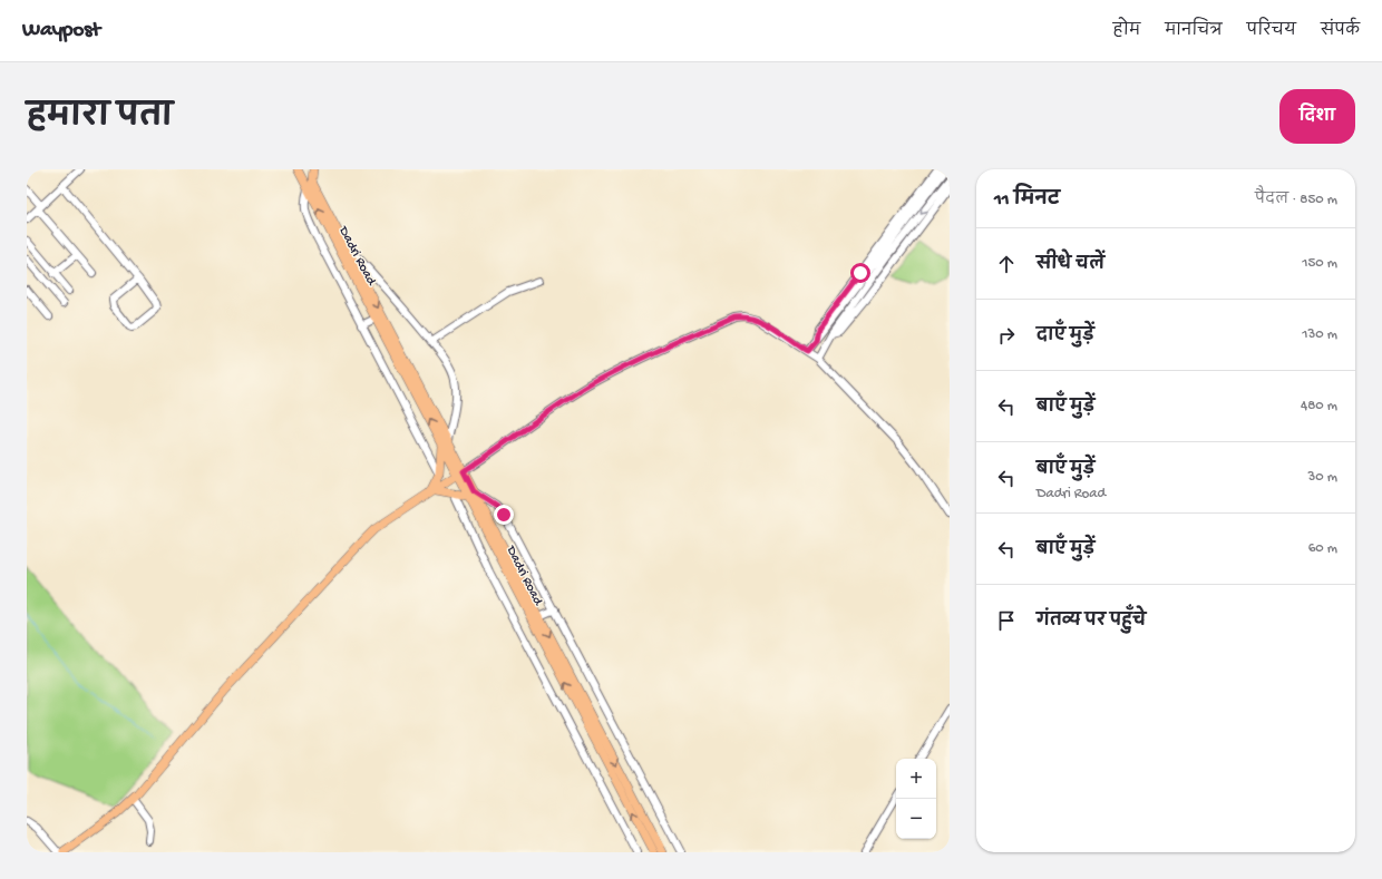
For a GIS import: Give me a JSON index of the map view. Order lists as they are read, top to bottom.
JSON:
{
  "streets": {
    "main road": ["Dadri Road"]
  },
  "page": {
    "header": "Waypost",
    "nav": [
      "होम",
      "मानचित्र",
      "परिचय",
      "संपर्क"
    ],
    "title": "हमारा पता",
    "buttons": "दिशा",
    "heading": ["11 मिनट", "पैदल · 850 m"],
    "list": [
      ["सीधे चलें", "150 m"],
      ["दाएँ मुड़ें", "130 m"],
      ["बाएँ मुड़ें", "480 m"],
      ["बाएँ मुड़ें", "Dadri Road", "30 m"],
      ["बाएँ मुड़ें", "60 m"],
      "गंतव्य पर पहुँचे"
    ],
    "map_buttons": ["+", "−"]
  }
}
